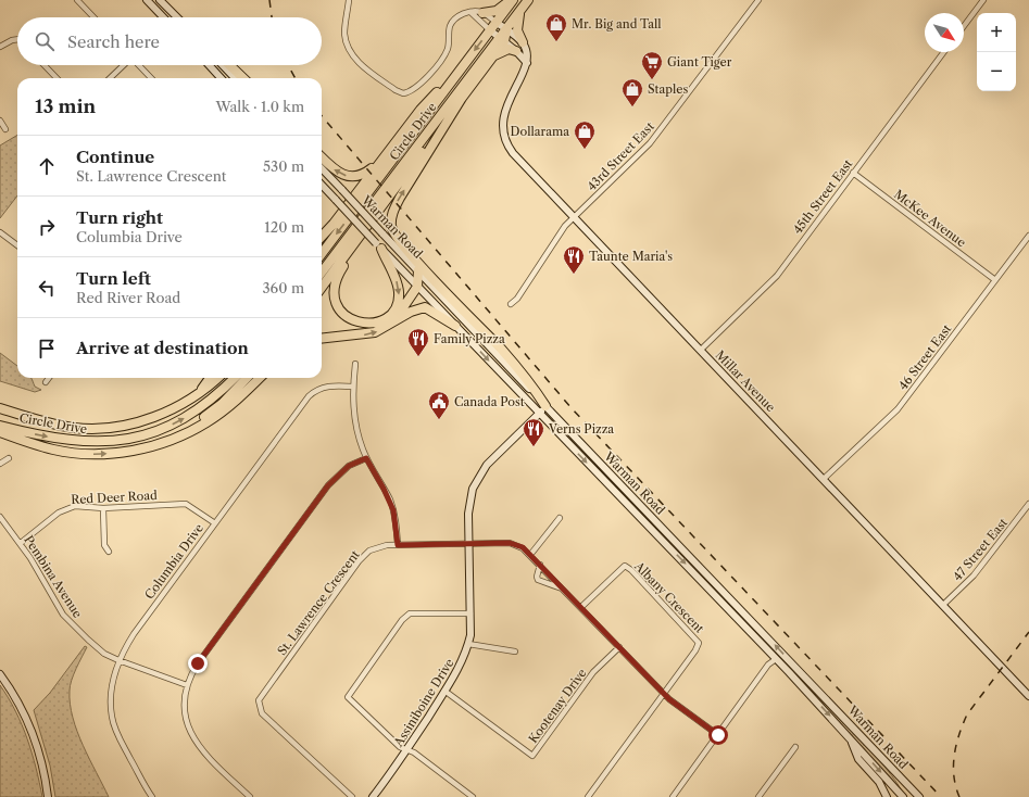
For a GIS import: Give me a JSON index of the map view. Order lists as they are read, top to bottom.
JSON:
{
  "streets": {
    "highway": ["Circle Drive"],
    "main road": ["Warman Road", "Millar Avenue", "Assiniboine Drive"],
    "street": [
      "43rd Street East",
      "45th Street East",
      "McKee Avenue",
      "46 Street East",
      "Red Deer Road",
      "47 Street East",
      "Columbia Drive",
      "Pembina Avenue",
      "Albany Crescent",
      "St. Lawrence Crescent",
      "Kootenay Drive"
    ]
  },
  "crossings": [
    ["43rd Street East", "Millar Avenue"],
    ["45th Street East", "McKee Avenue"],
    ["45th Street East", "Millar Avenue"],
    ["McKee Avenue", "46 Street East"],
    ["Warman Road", "Assiniboine Drive"],
    ["46 Street East", "Millar Avenue"],
    ["Millar Avenue", "47 Street East"],
    ["Red Deer Road", "Columbia Drive"],
    ["Red Deer Road", "Pembina Avenue"],
    ["Columbia Drive", "Pembina Avenue"],
    ["Albany Crescent", "St. Lawrence Crescent"],
    ["St. Lawrence Crescent", "Assiniboine Drive"],
    ["St. Lawrence Crescent", "Kootenay Drive"],
    ["Assiniboine Drive", "Kootenay Drive"]
  ],
  "places": {
    "shop": ["Mr. Big and Tall", "Staples", "Dollarama"],
    "supermarket": ["Giant Tiger"],
    "restaurant": ["Taunte Maria's", "Family Pizza", "Verns Pizza"],
    "public building": ["Canada Post"]
  },
  "north": "bottom right",
  "page": {
    "map_buttons": ["+", "−"],
    "search": "Search here",
    "heading": ["13 min", "Walk · 1.0 km"],
    "list": [
      ["Continue", "St. Lawrence Crescent", "530 m"],
      ["Turn right", "Columbia Drive", "120 m"],
      ["Turn left", "Red River Road", "360 m"],
      "Arrive at destination"
    ]
  }
}
